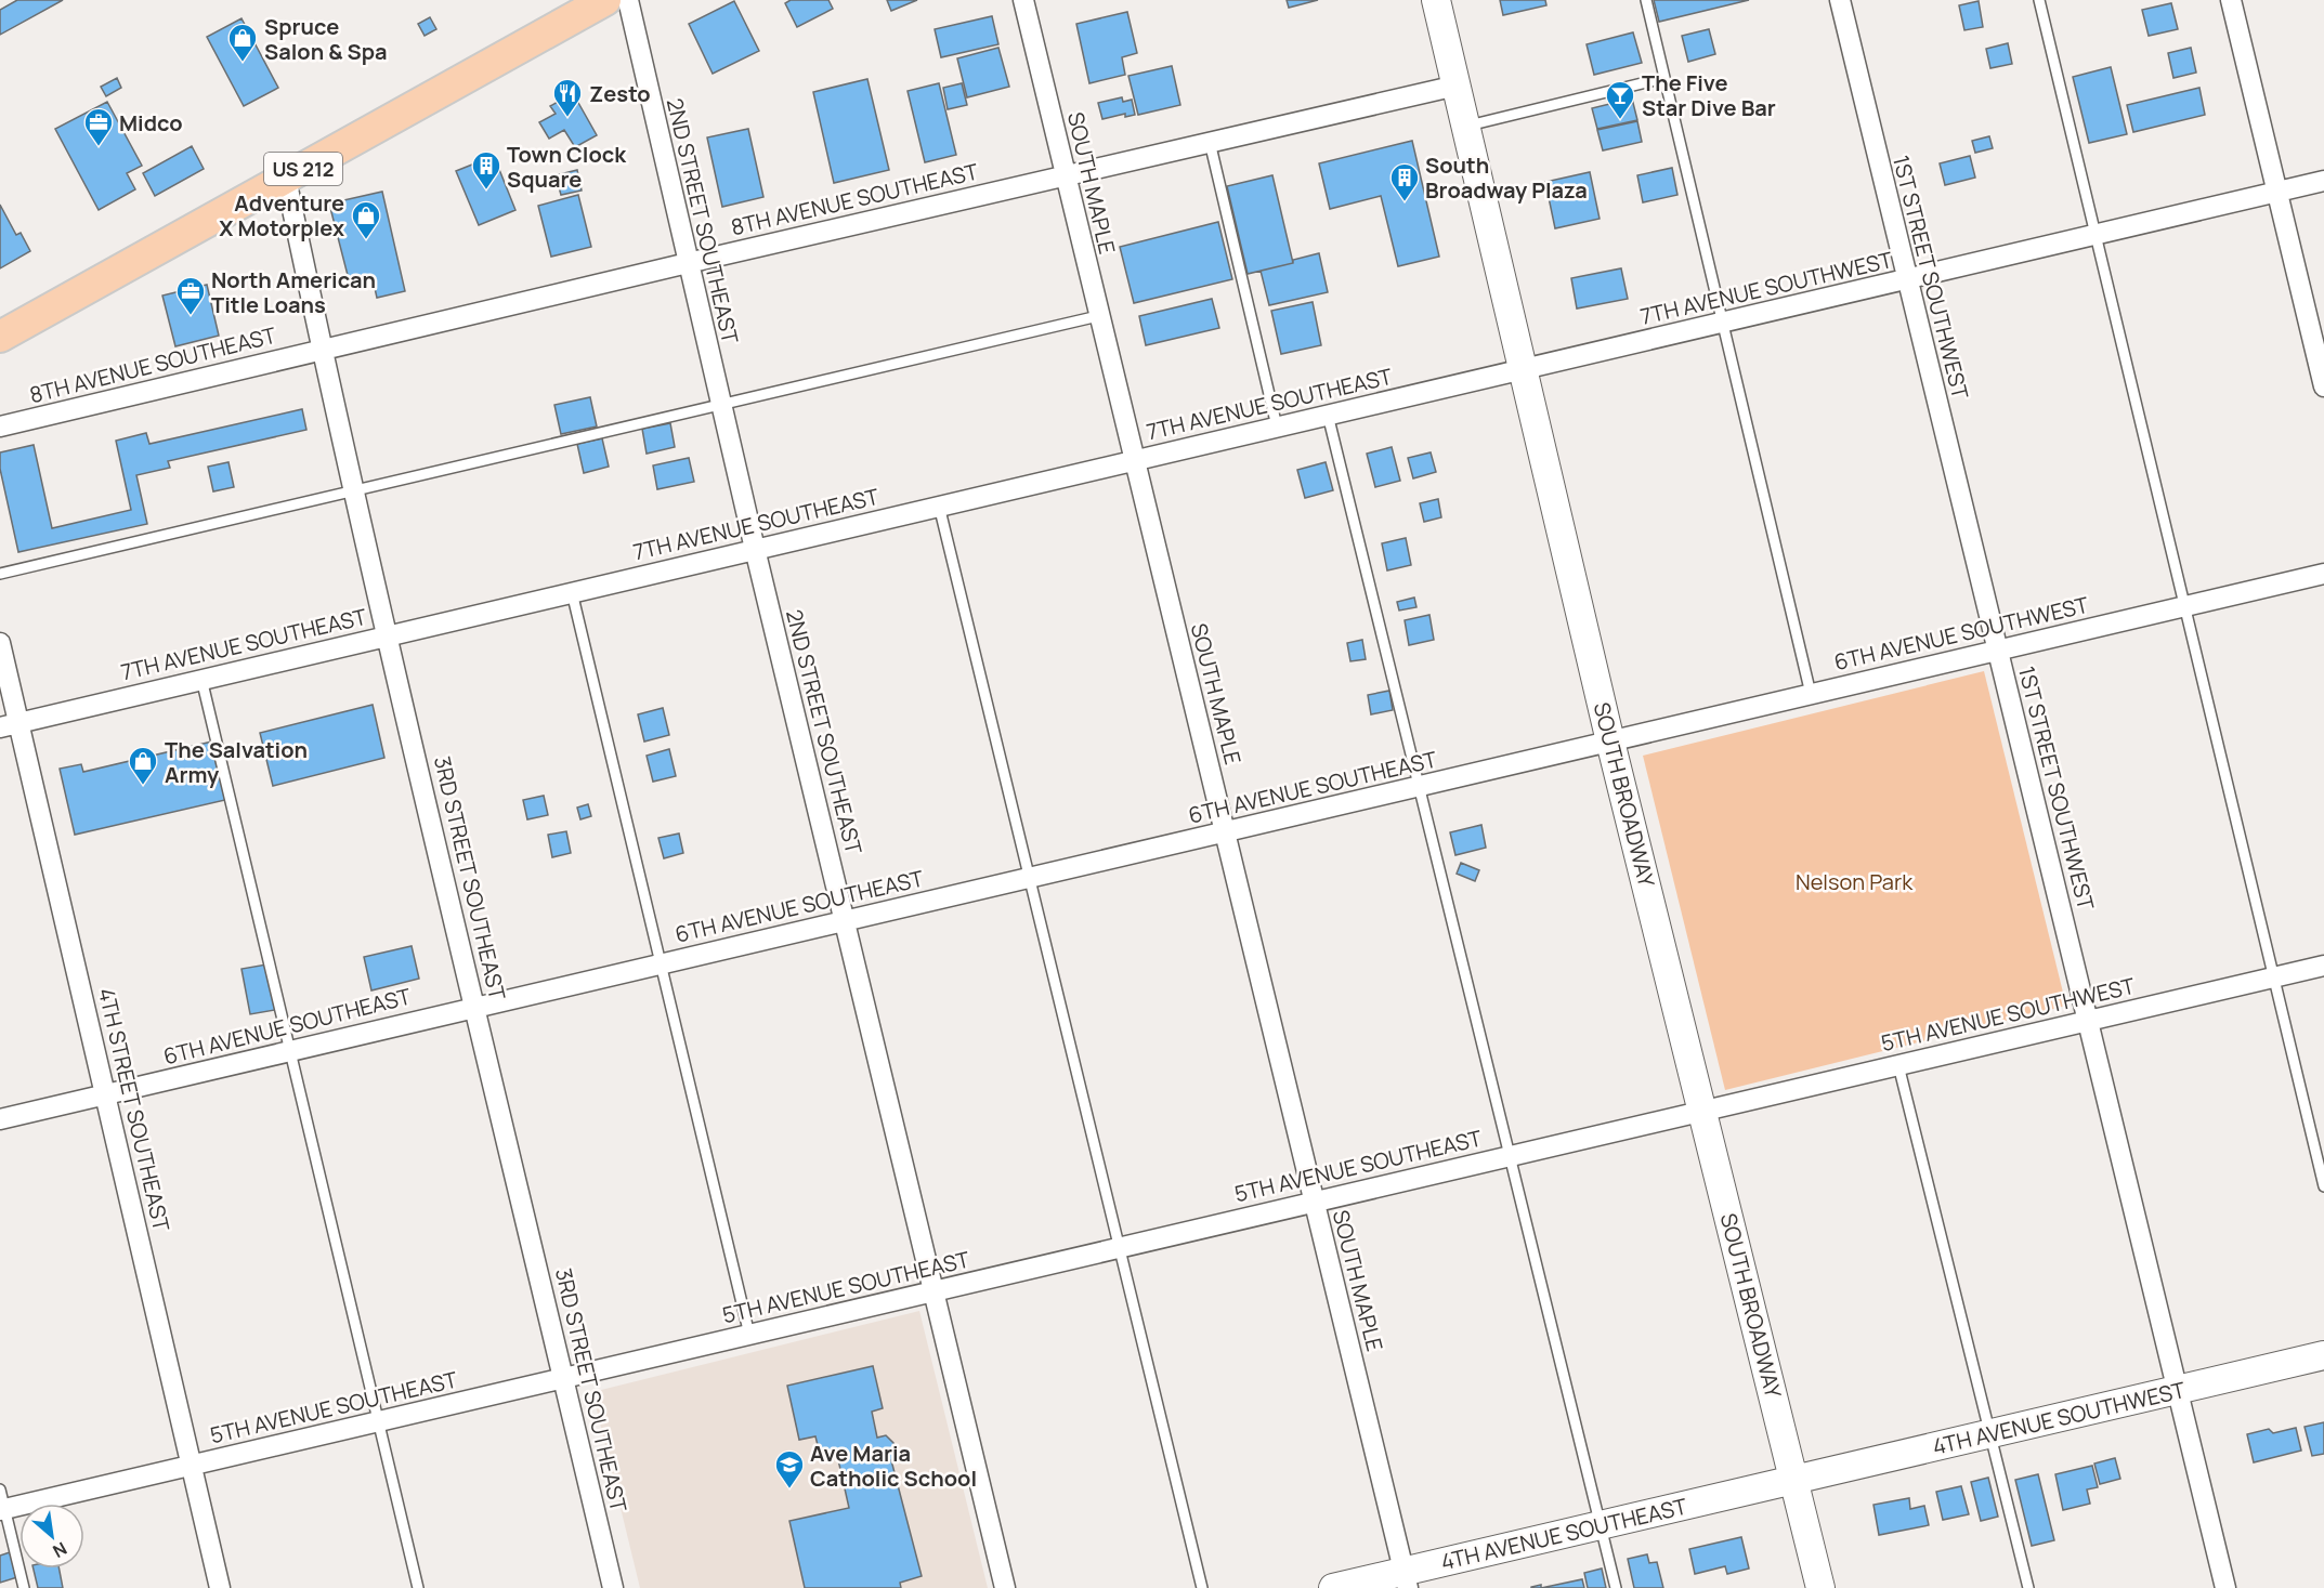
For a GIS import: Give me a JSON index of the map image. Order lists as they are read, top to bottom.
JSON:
{
  "streets": {
    "main road": ["US 212"],
    "street": [
      "SOUTH MAPLE",
      "8TH AVENUE SOUTHEAST",
      "2ND STREET SOUTHEAST",
      "1ST STREET SOUTHWEST",
      "7TH AVENUE SOUTHWEST",
      "7TH AVENUE SOUTHEAST",
      "6TH AVENUE SOUTHWEST",
      "6TH AVENUE SOUTHEAST",
      "SOUTH BROADWAY",
      "3RD STREET SOUTHEAST",
      "5TH AVENUE SOUTHWEST",
      "4TH STREET SOUTHEAST",
      "5TH AVENUE SOUTHEAST",
      "4TH AVENUE SOUTHWEST",
      "4TH AVENUE SOUTHEAST"
    ]
  },
  "crossings": [
    ["US 212", "3RD STREET SOUTHEAST"],
    ["SOUTH MAPLE", "8TH AVENUE SOUTHEAST"],
    ["SOUTH MAPLE", "7TH AVENUE SOUTHEAST"],
    ["SOUTH MAPLE", "6TH AVENUE SOUTHEAST"],
    ["SOUTH MAPLE", "5TH AVENUE SOUTHEAST"],
    ["SOUTH MAPLE", "4TH AVENUE SOUTHEAST"],
    ["8TH AVENUE SOUTHEAST", "2ND STREET SOUTHEAST"],
    ["8TH AVENUE SOUTHEAST", "SOUTH BROADWAY"],
    ["8TH AVENUE SOUTHEAST", "3RD STREET SOUTHEAST"],
    ["2ND STREET SOUTHEAST", "7TH AVENUE SOUTHEAST"],
    ["2ND STREET SOUTHEAST", "6TH AVENUE SOUTHEAST"],
    ["2ND STREET SOUTHEAST", "5TH AVENUE SOUTHEAST"],
    ["1ST STREET SOUTHWEST", "7TH AVENUE SOUTHWEST"],
    ["1ST STREET SOUTHWEST", "6TH AVENUE SOUTHWEST"],
    ["1ST STREET SOUTHWEST", "5TH AVENUE SOUTHWEST"],
    ["1ST STREET SOUTHWEST", "4TH AVENUE SOUTHWEST"],
    ["7TH AVENUE SOUTHWEST", "7TH AVENUE SOUTHEAST"],
    ["7TH AVENUE SOUTHWEST", "SOUTH BROADWAY"],
    ["7TH AVENUE SOUTHEAST", "SOUTH BROADWAY"],
    ["7TH AVENUE SOUTHEAST", "3RD STREET SOUTHEAST"],
    ["7TH AVENUE SOUTHEAST", "4TH STREET SOUTHEAST"],
    ["6TH AVENUE SOUTHWEST", "6TH AVENUE SOUTHEAST"],
    ["6TH AVENUE SOUTHWEST", "SOUTH BROADWAY"],
    ["6TH AVENUE SOUTHEAST", "SOUTH BROADWAY"],
    ["6TH AVENUE SOUTHEAST", "3RD STREET SOUTHEAST"],
    ["6TH AVENUE SOUTHEAST", "4TH STREET SOUTHEAST"],
    ["SOUTH BROADWAY", "5TH AVENUE SOUTHWEST"],
    ["SOUTH BROADWAY", "5TH AVENUE SOUTHEAST"],
    ["SOUTH BROADWAY", "4TH AVENUE SOUTHWEST"],
    ["SOUTH BROADWAY", "4TH AVENUE SOUTHEAST"],
    ["3RD STREET SOUTHEAST", "5TH AVENUE SOUTHEAST"],
    ["5TH AVENUE SOUTHWEST", "5TH AVENUE SOUTHEAST"],
    ["4TH STREET SOUTHEAST", "5TH AVENUE SOUTHEAST"],
    ["4TH AVENUE SOUTHWEST", "4TH AVENUE SOUTHEAST"]
  ],
  "parks": ["Nelson Park"],
  "places": {
    "shop": ["Spruce Salon & Spa", "Adventure X Motorplex", "The Salvation Army"],
    "restaurant": ["Zesto"],
    "bar": ["The Five Star Dive Bar"],
    "office": ["Midco", "North American Title Loans"],
    "building": ["Town Clock Square", "South Broadway Plaza"],
    "school or university": ["Ave Maria Catholic School"]
  },
  "north": "bottom right"
}
